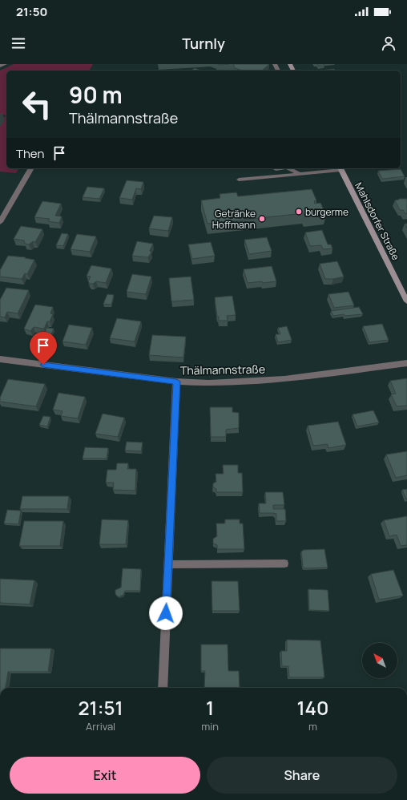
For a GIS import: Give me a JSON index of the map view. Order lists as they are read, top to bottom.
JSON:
{
  "streets": {
    "main road": ["Mahlsdorfer Straße"],
    "street": ["Thälmannstraße"]
  },
  "places": ["burgerme", "Getränke Hoffmann"],
  "north": "top left",
  "page": {
    "status": "21:50",
    "header": "Turnly",
    "turn": ["90 m", "Thälmannstraße"],
    "then": "Then",
    "eta": [
      "21:51",
      "Arrival",
      "1",
      "min",
      "140",
      "m"
    ],
    "buttons": ["Exit", "Share"]
  }
}
